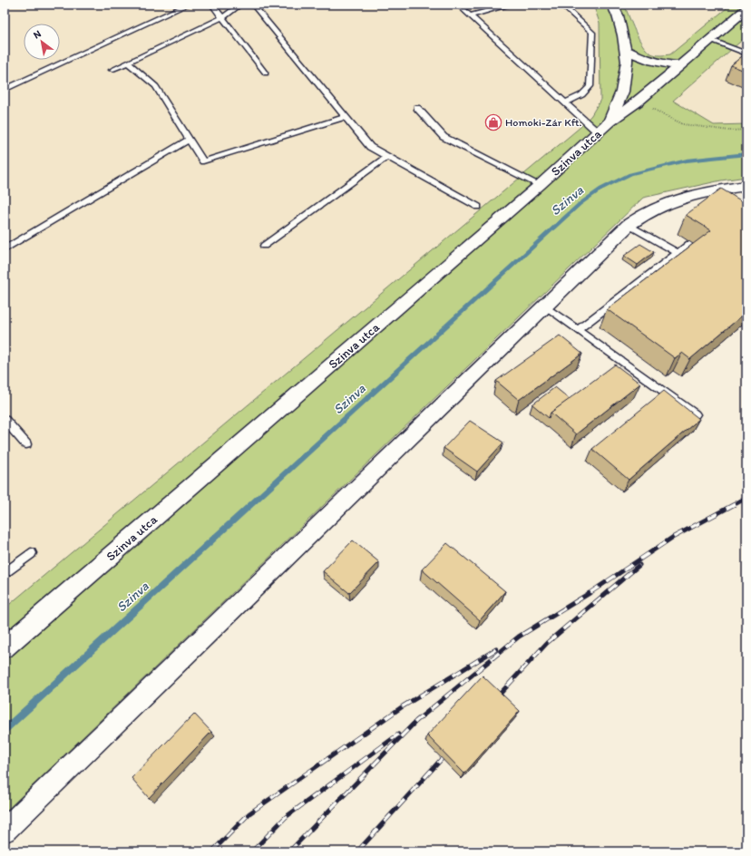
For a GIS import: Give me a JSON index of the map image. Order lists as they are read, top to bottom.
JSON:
{
  "streets": {
    "street": ["Szinva utca"]
  },
  "water": ["Szinva"],
  "places": {
    "shop": ["Homoki-Zár Kft."]
  },
  "north": "top left"
}
